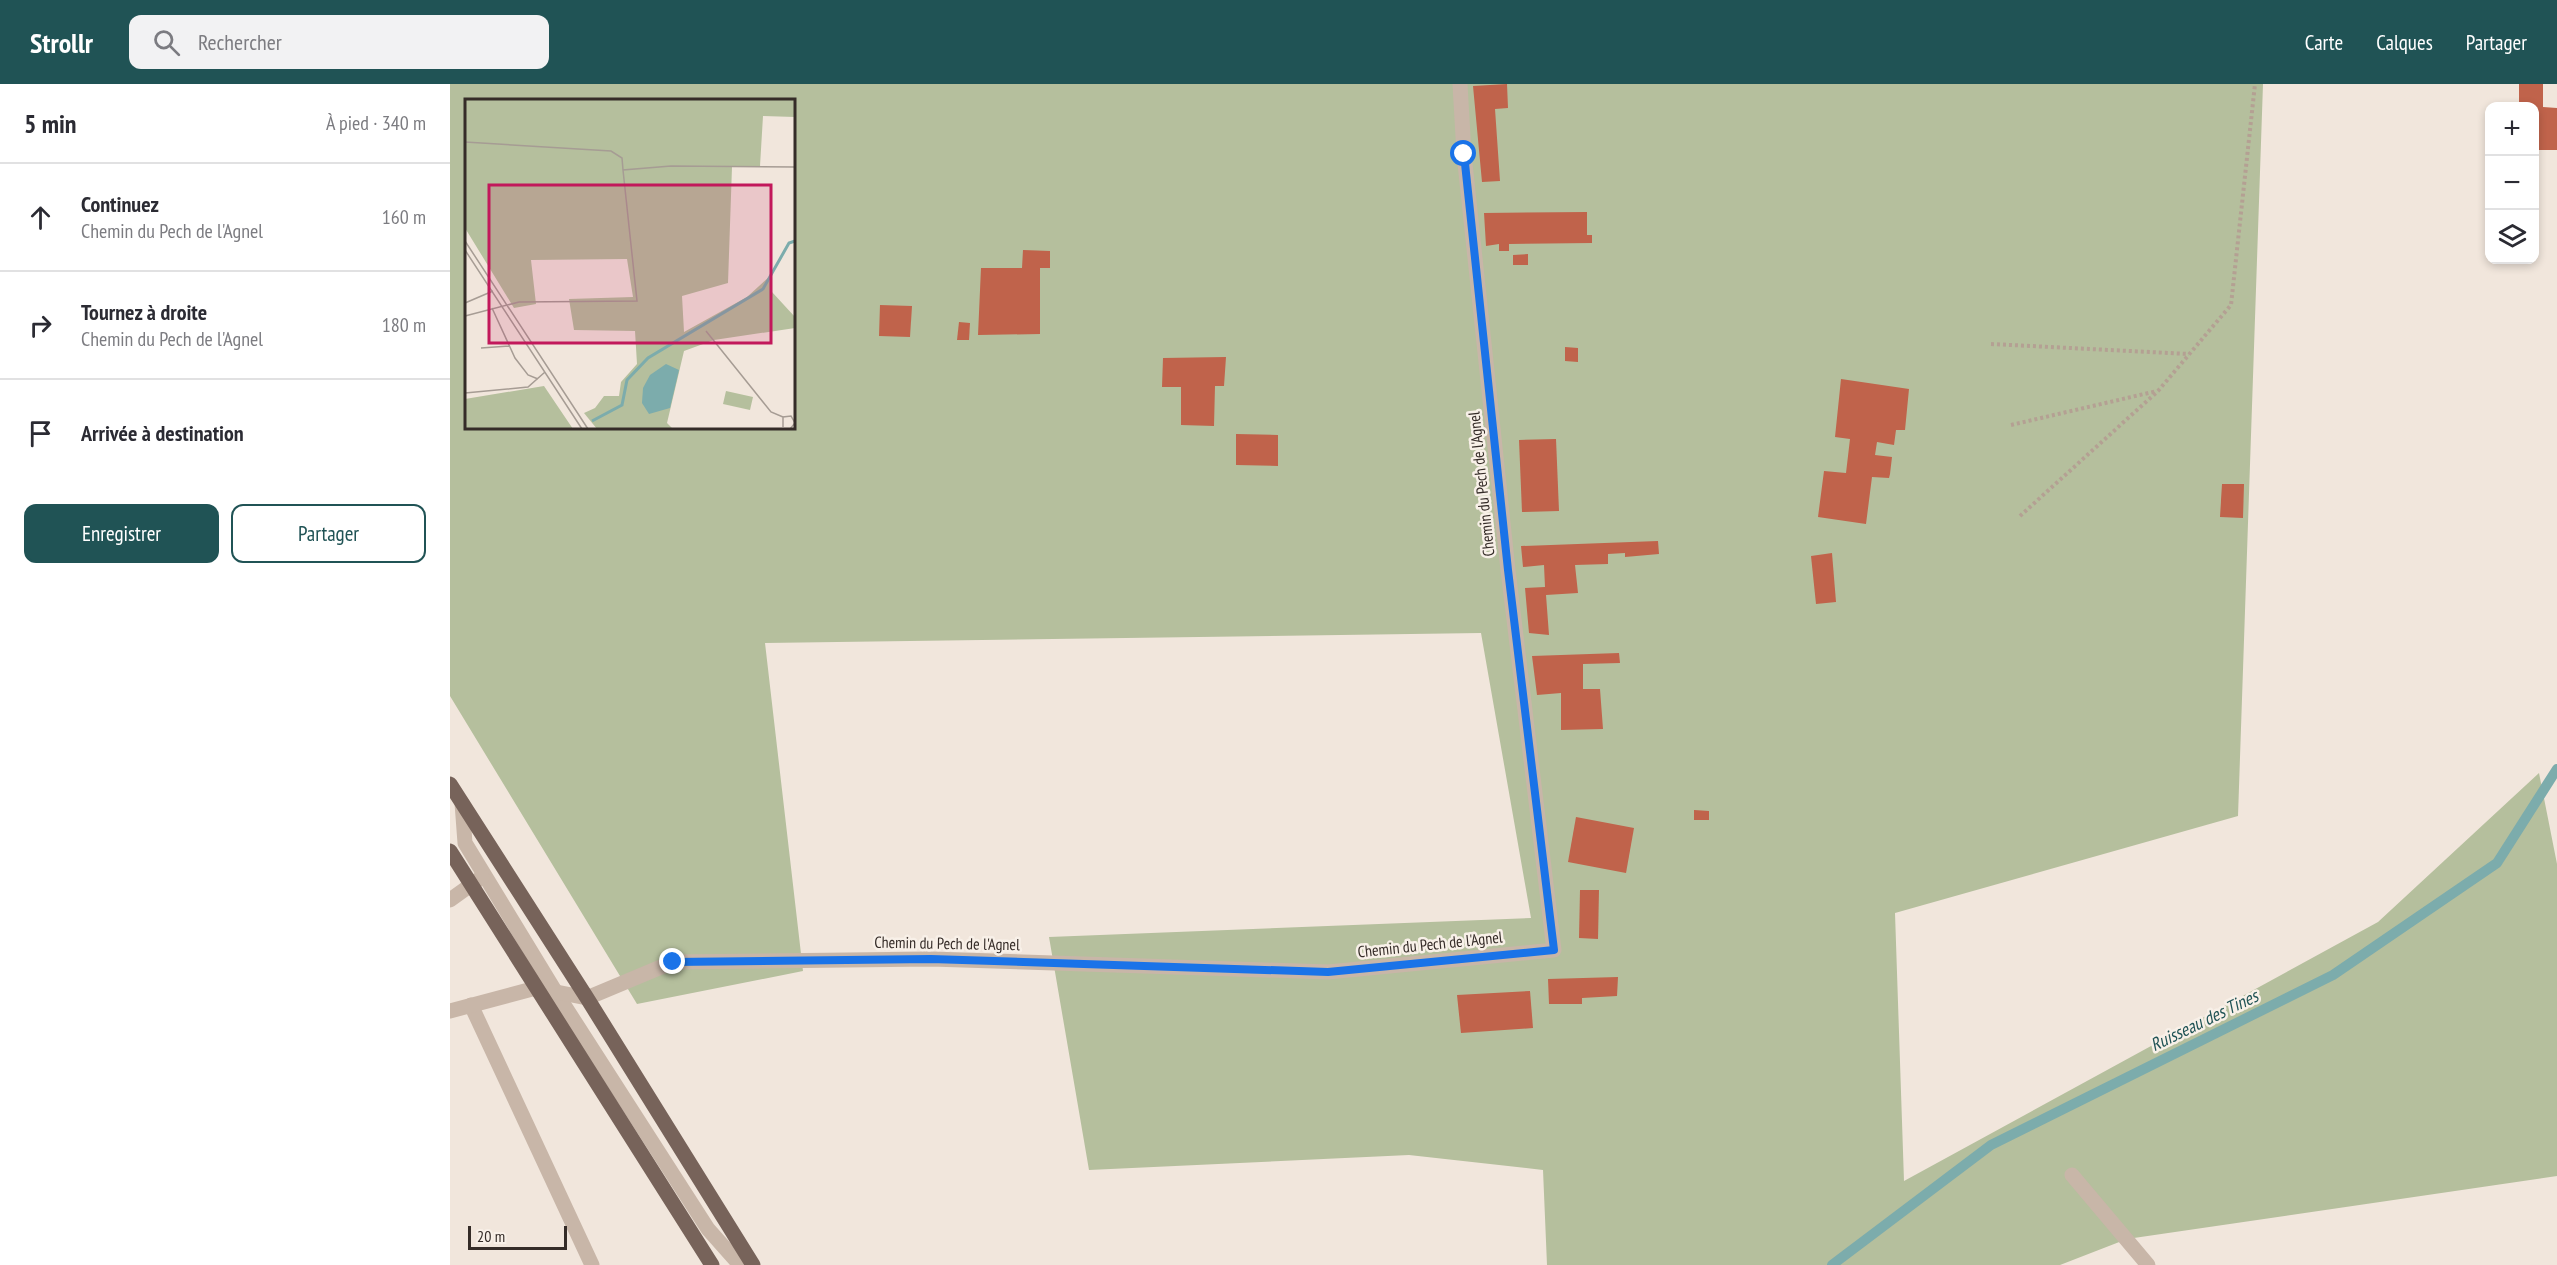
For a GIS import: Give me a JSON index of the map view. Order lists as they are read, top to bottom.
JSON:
{
  "streets": {
    "street": ["Chemin du Pech de l'Agnel"]
  },
  "water": ["Ruisseau des Tines"],
  "scale_bar": "20 m",
  "page": {
    "header": "Strollr",
    "search": "Rechercher",
    "nav": ["Carte", "Calques", "Partager"],
    "heading": ["5 min", "À pied · 340 m"],
    "map_buttons": ["+", "−"],
    "list": [
      ["Continuez", "Chemin du Pech de l'Agnel", "160 m"],
      ["Tournez à droite", "Chemin du Pech de l'Agnel", "180 m"],
      "Arrivée à destination"
    ],
    "buttons": ["Enregistrer", "Partager"],
    "scale": "20 m"
  }
}
